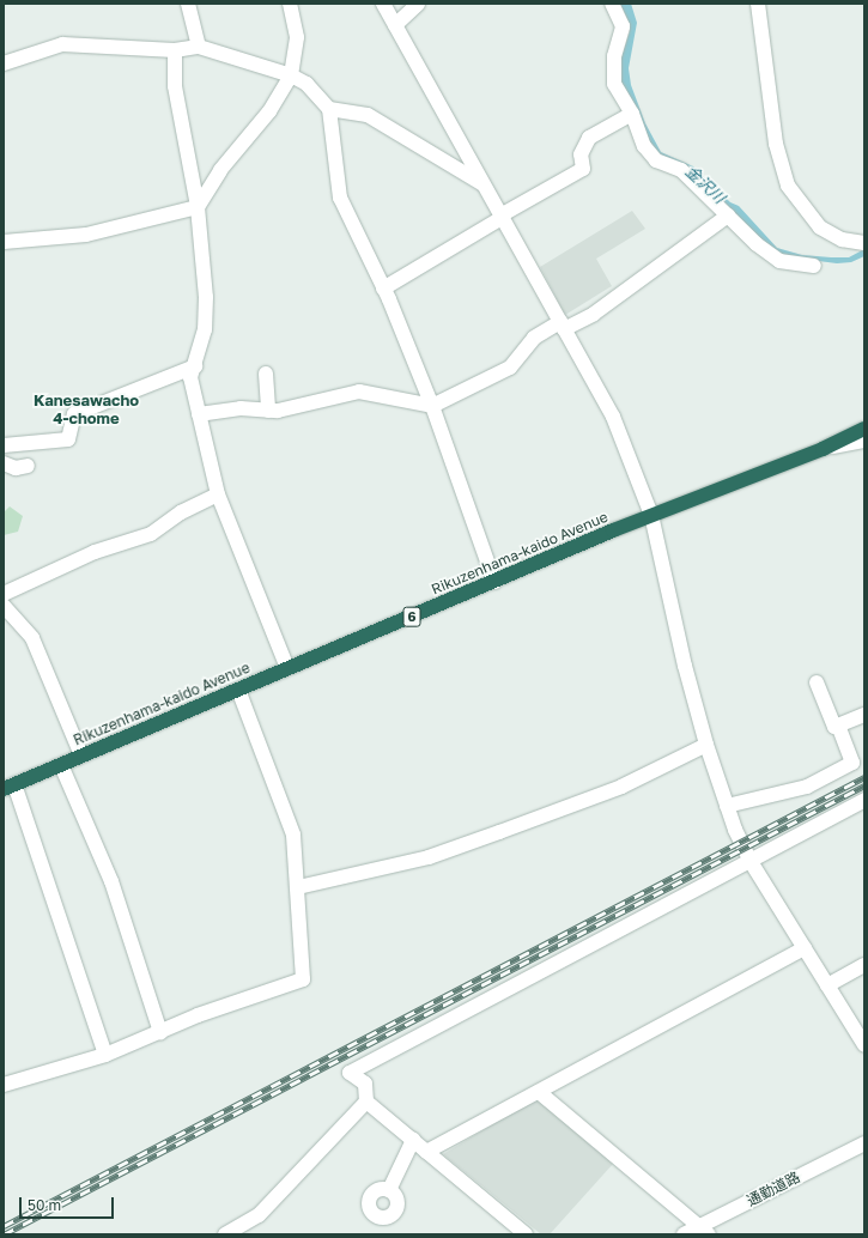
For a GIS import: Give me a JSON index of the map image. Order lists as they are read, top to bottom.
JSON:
{
  "streets": {
    "highway": ["Rikuzenhama-kaido Avenue", "6"],
    "street": ["通勤道路"]
  },
  "districts": ["Kanesawacho 4-chome"],
  "water": ["金沢川"],
  "scale_bar": "50 m"
}
